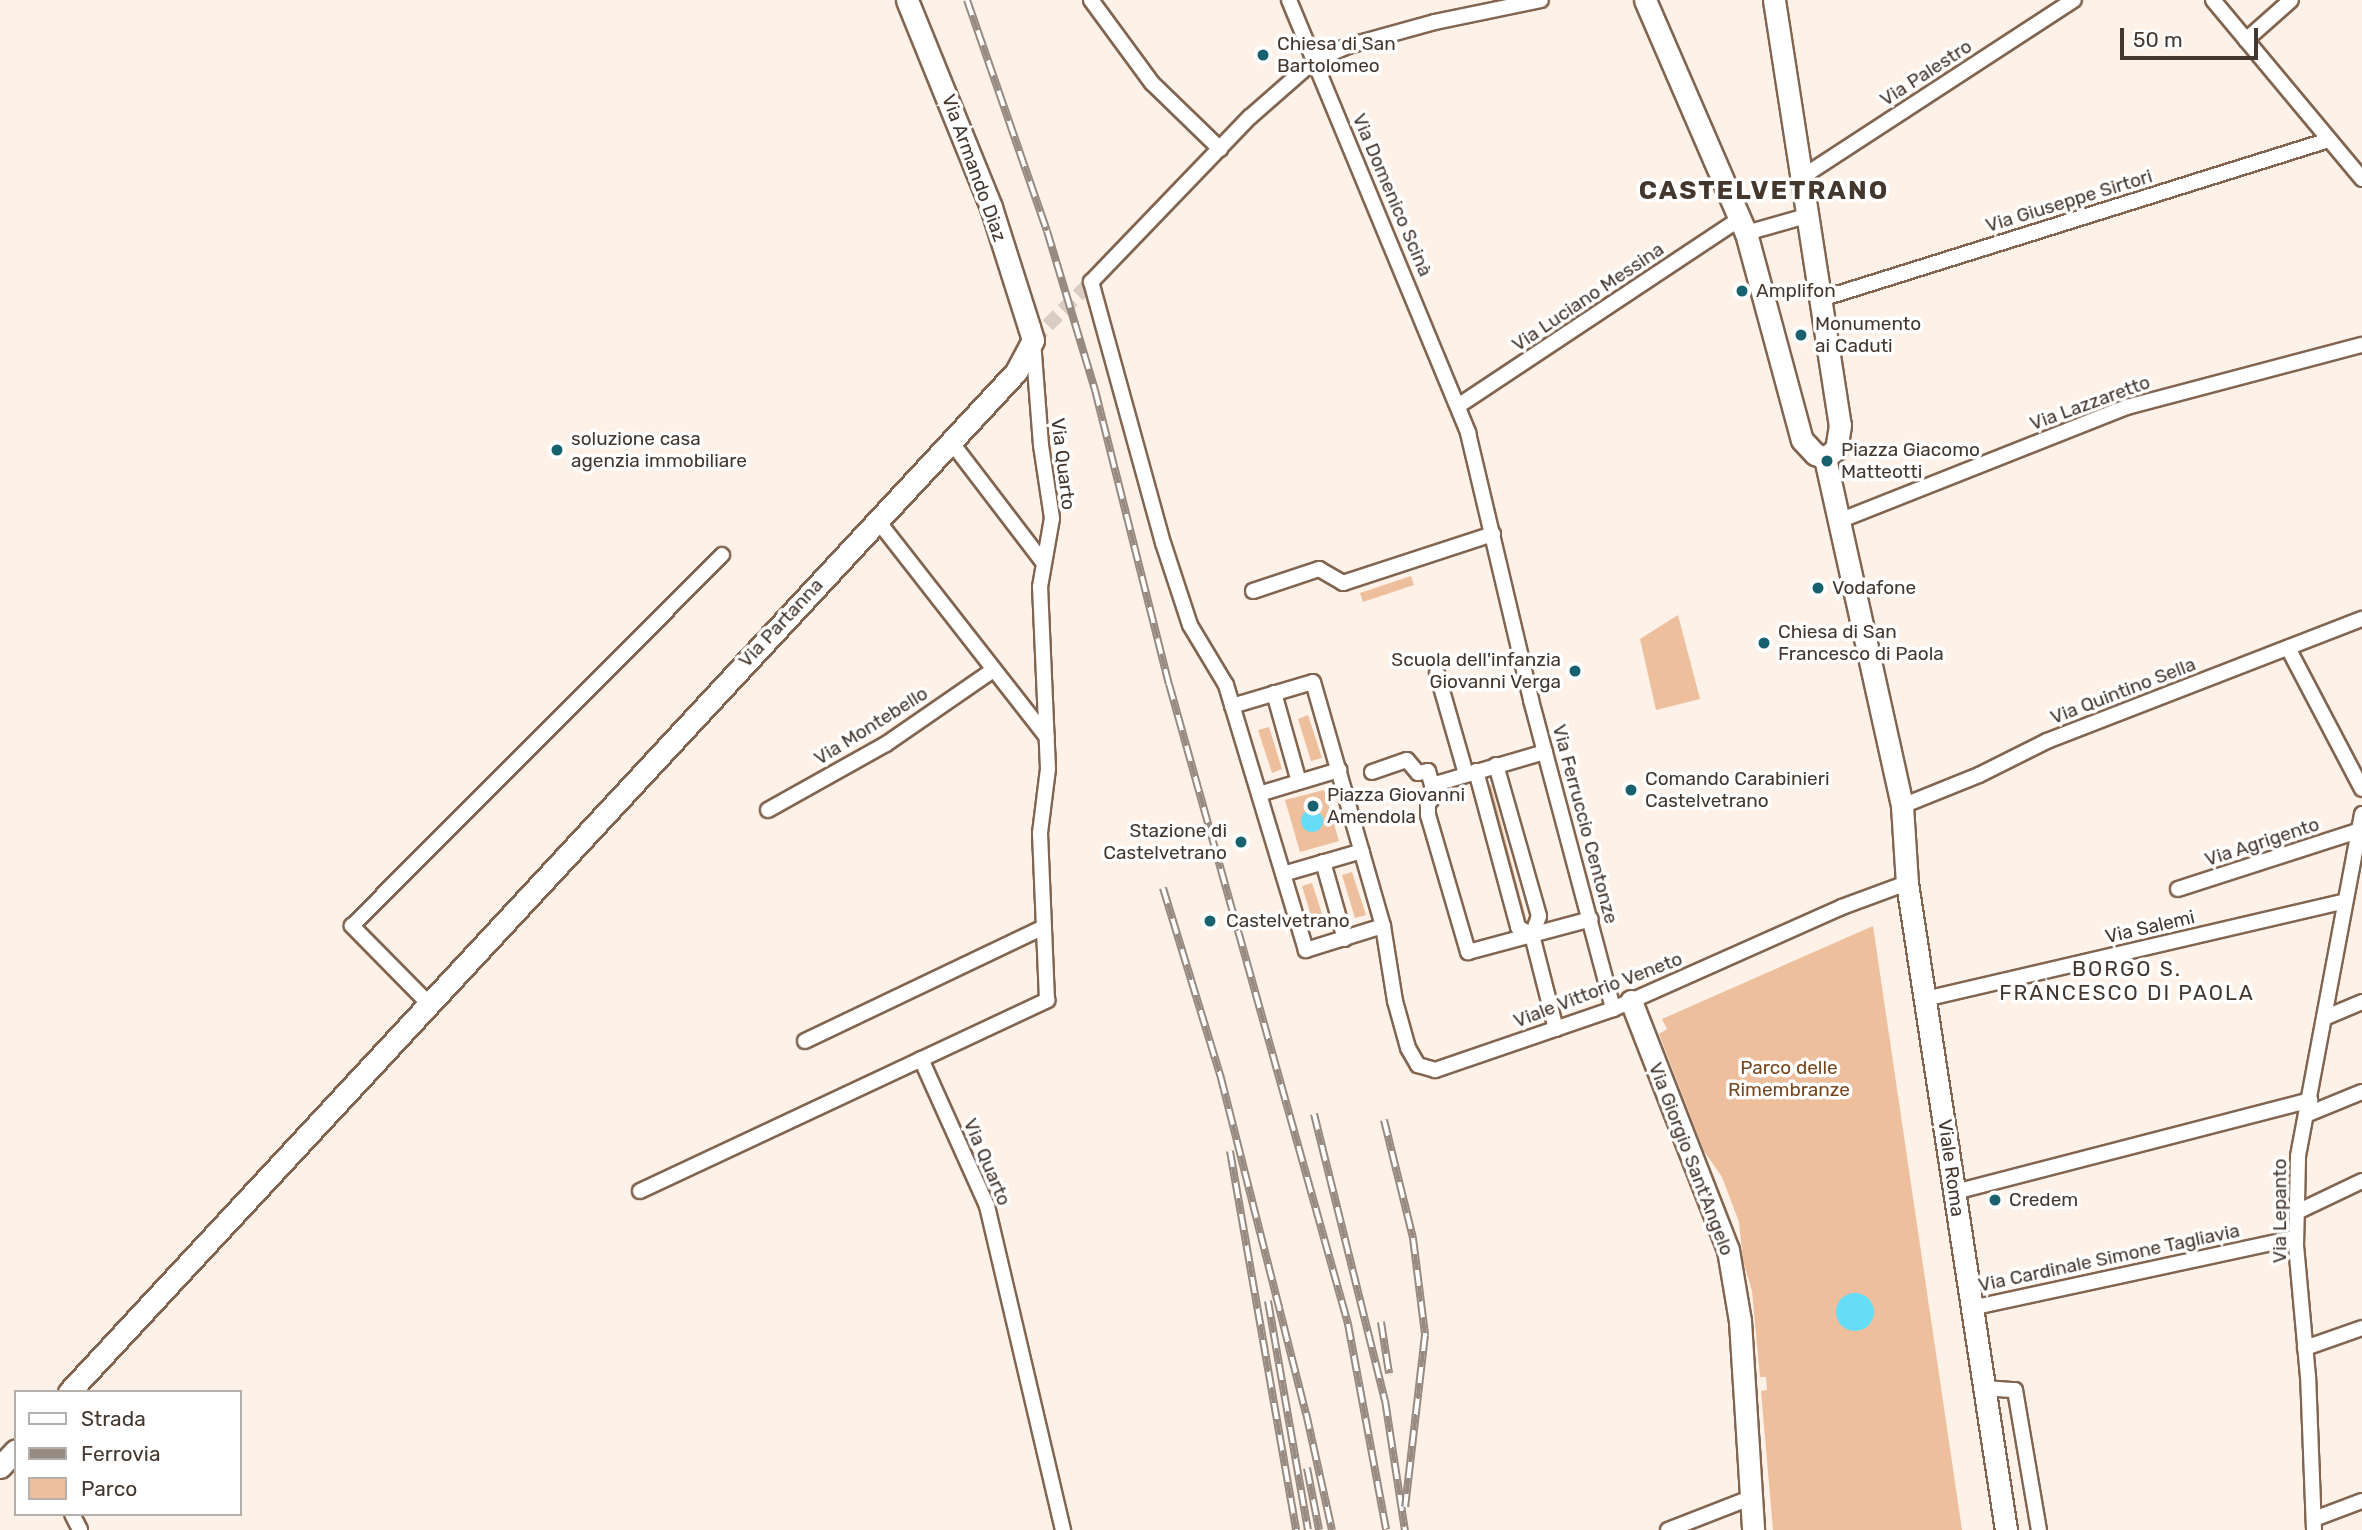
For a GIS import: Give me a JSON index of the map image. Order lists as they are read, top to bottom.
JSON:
{
  "streets": {
    "street": [
      "Via Palestro",
      "Via Armando Diaz",
      "Via Domenico Scinà",
      "Via Giuseppe Sirtori",
      "Via Luciano Messina",
      "Via Lazzaretto",
      "Via Quarto",
      "Via Partanna",
      "Via Quintino Sella",
      "Via Montebello",
      "Via Ferruccio Centonze",
      "Via Agrigento",
      "Via Salemi",
      "Viale Vittorio Veneto",
      "Via Giorgio Sant'Angelo",
      "Viale Roma",
      "Via Lepanto",
      "Via Cardinale Simone Tagliavia"
    ]
  },
  "crossings": [
    ["Via Armando Diaz", "Via Quarto"],
    ["Via Armando Diaz", "Via Partanna"],
    ["Via Domenico Scinà", "Via Luciano Messina"],
    ["Via Domenico Scinà", "Via Ferruccio Centonze"],
    ["Via Luciano Messina", "Via Ferruccio Centonze"],
    ["Via Quarto", "Via Partanna"],
    ["Via Quintino Sella", "Viale Roma"],
    ["Via Ferruccio Centonze", "Viale Vittorio Veneto"],
    ["Via Ferruccio Centonze", "Via Giorgio Sant'Angelo"],
    ["Via Agrigento", "Via Lepanto"],
    ["Via Salemi", "Viale Roma"],
    ["Via Salemi", "Via Lepanto"],
    ["Viale Vittorio Veneto", "Via Giorgio Sant'Angelo"],
    ["Viale Vittorio Veneto", "Viale Roma"],
    ["Viale Roma", "Via Cardinale Simone Tagliavia"],
    ["Via Lepanto", "Via Cardinale Simone Tagliavia"]
  ],
  "districts": ["CASTELVETRANO", "BORGO S. FRANCESCO DI PAOLA"],
  "parks": ["Parco delle Rimembranze"],
  "places": [
    "Chiesa di San Bartolomeo",
    "Amplifon",
    "Monumento ai Caduti",
    "soluzione casa agenzia immobiliare",
    "Piazza Giacomo Matteotti",
    "Vodafone",
    "Chiesa di San Francesco di Paola",
    "Scuola dell'infanzia Giovanni Verga",
    "Comando Carabinieri Castelvetrano",
    "Piazza Giovanni Amendola",
    "Stazione di Castelvetrano",
    "Castelvetrano",
    "Credem"
  ],
  "legend": ["Strada", "Ferrovia", "Parco"],
  "scale_bar": "50 m"
}
